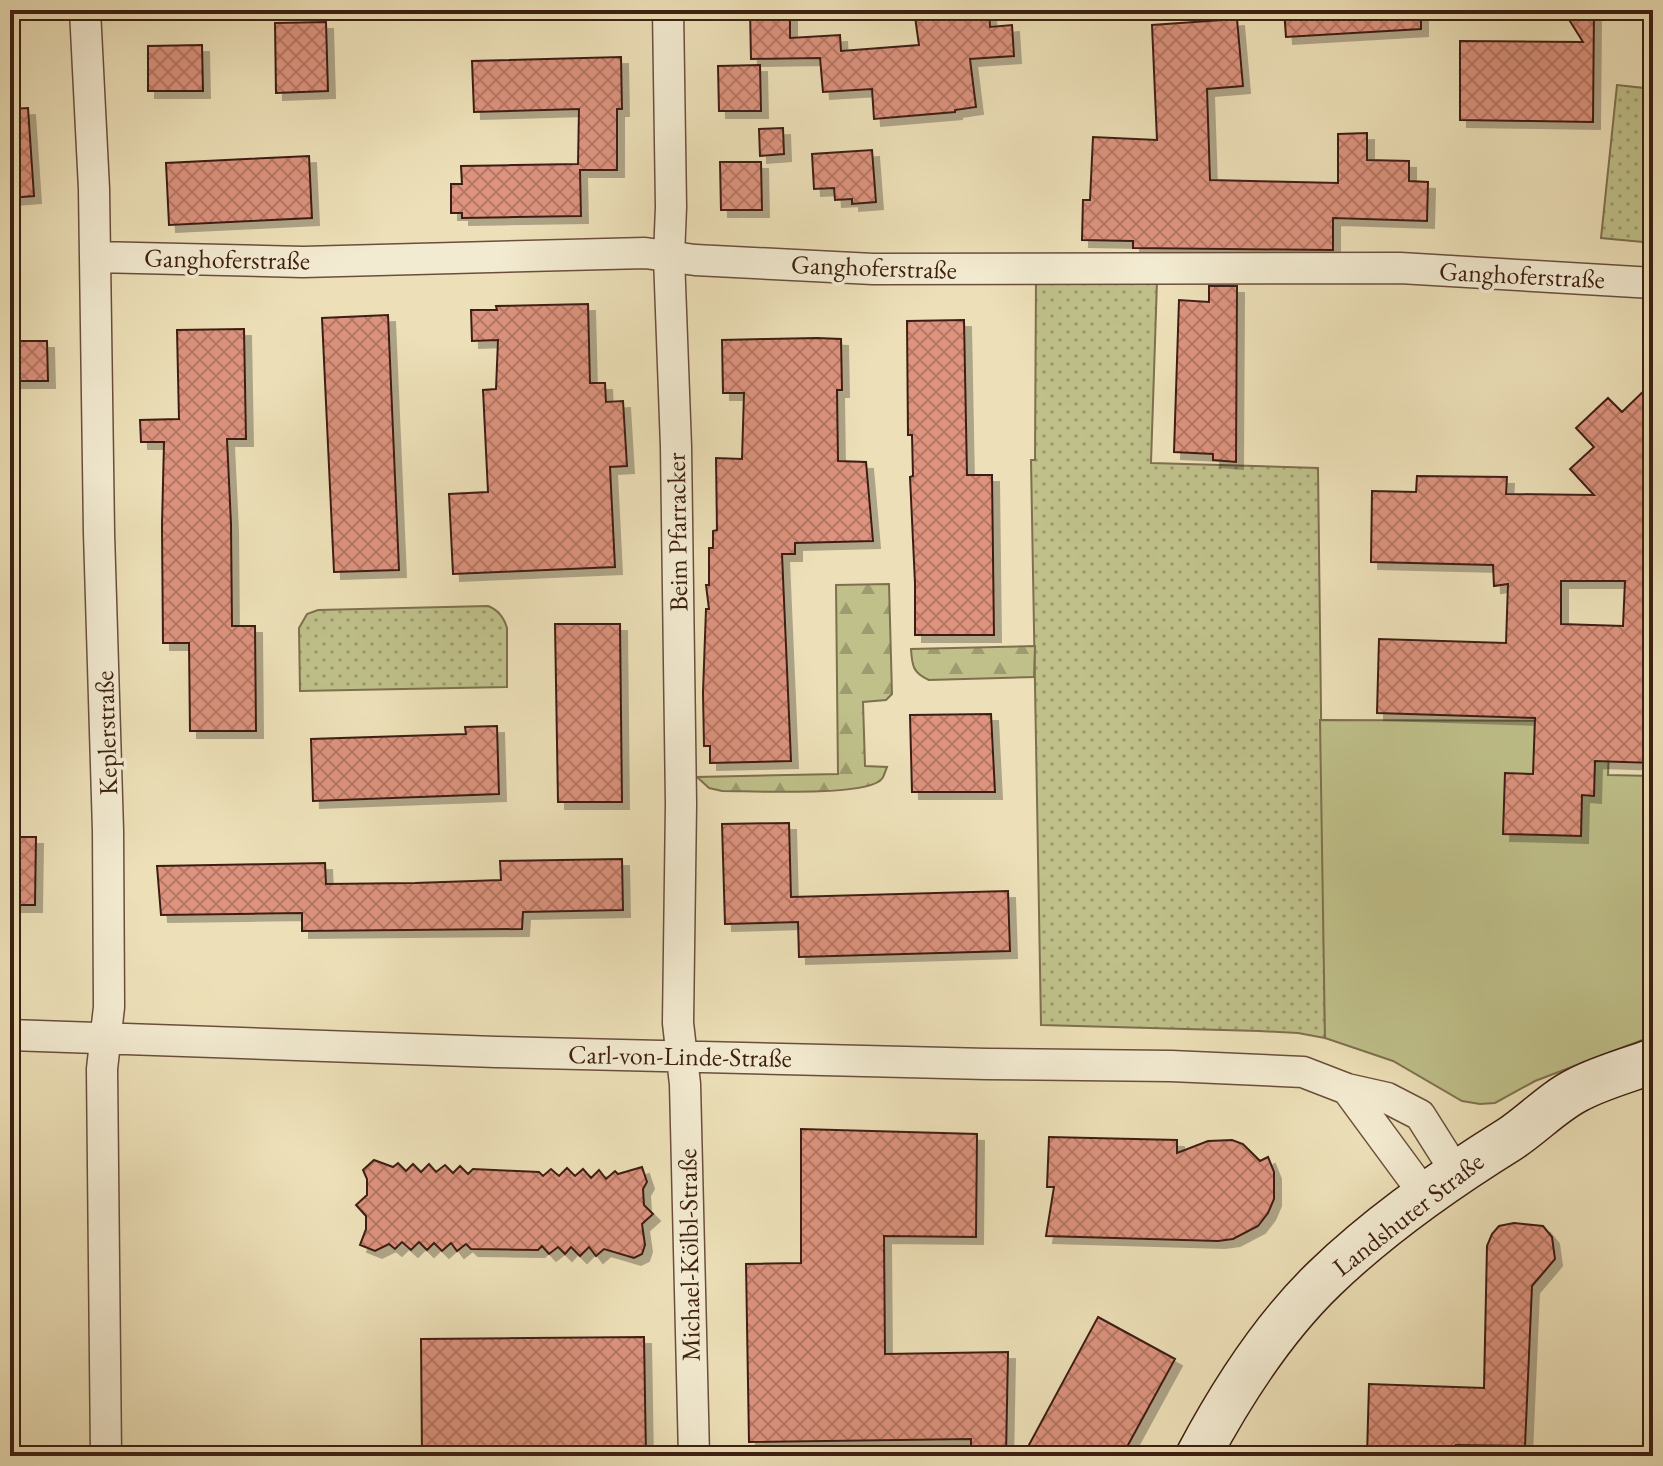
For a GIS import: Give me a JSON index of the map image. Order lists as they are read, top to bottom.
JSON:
{
  "streets": {
    "main road": ["Landshuter Straße"],
    "street": [
      "Ganghoferstraße",
      "Beim Pfarracker",
      "Keplerstraße",
      "Carl-von-Linde-Straße",
      "Michael-Kölbl-Straße"
    ]
  },
  "crossings": [
    ["Ganghoferstraße", "Beim Pfarracker"],
    ["Ganghoferstraße", "Keplerstraße"],
    ["Beim Pfarracker", "Carl-von-Linde-Straße"],
    ["Beim Pfarracker", "Michael-Kölbl-Straße"],
    ["Keplerstraße", "Carl-von-Linde-Straße"],
    ["Carl-von-Linde-Straße", "Landshuter Straße"],
    ["Carl-von-Linde-Straße", "Michael-Kölbl-Straße"]
  ]
}
